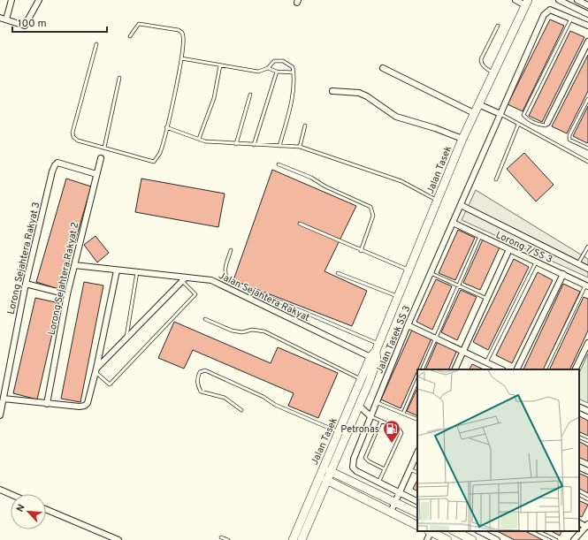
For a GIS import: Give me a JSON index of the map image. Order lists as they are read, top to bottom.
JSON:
{
  "streets": {
    "main road": ["Jalan Tasek"],
    "street": [
      "Lorong 7/SS 3",
      "Lorong Sejahtera Rakyat 3",
      "Lorong Sejahtera Rakyat 2",
      "Jalan Sejahtera Rakyat",
      "Jalan Tasek SS 3"
    ]
  },
  "crossings": [
    ["Jalan Tasek", "Jalan Sejahtera Rakyat"],
    ["Lorong 7/SS 3", "Jalan Tasek SS 3"],
    ["Lorong Sejahtera Rakyat 3", "Lorong Sejahtera Rakyat 2"],
    ["Lorong Sejahtera Rakyat 2", "Jalan Sejahtera Rakyat"]
  ],
  "places": {
    "fuel station": ["Petronas"]
  },
  "scale_bar": "100 m",
  "north": "top left"
}
